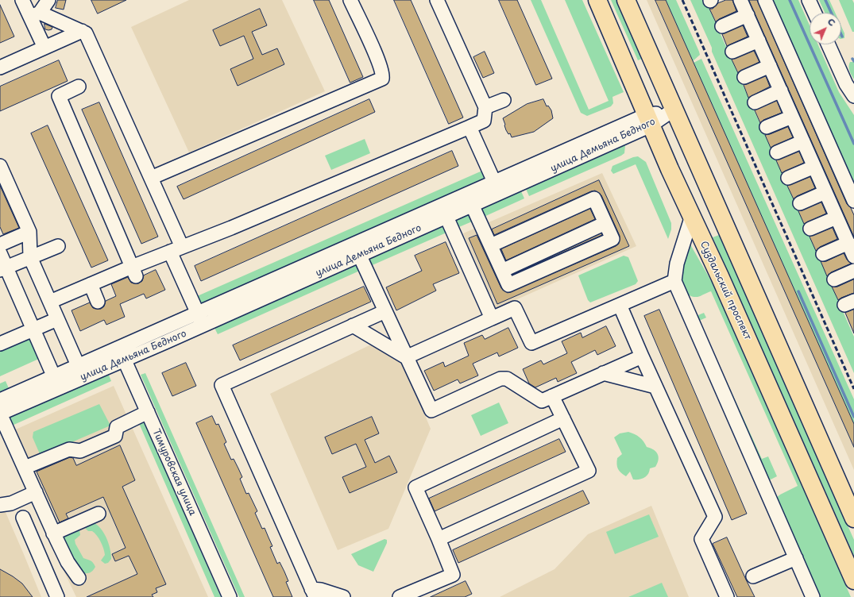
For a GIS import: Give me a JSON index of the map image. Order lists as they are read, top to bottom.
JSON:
{
  "streets": {
    "main road": ["Суздальский проспект"],
    "street": ["улица Демьяна Бедного", "Тимуровская улица"]
  },
  "crossings": [
    ["улица Демьяна Бедного", "Суздальский проспект"],
    ["улица Демьяна Бедного", "Тимуровская улица"]
  ],
  "north": "top right"
}
